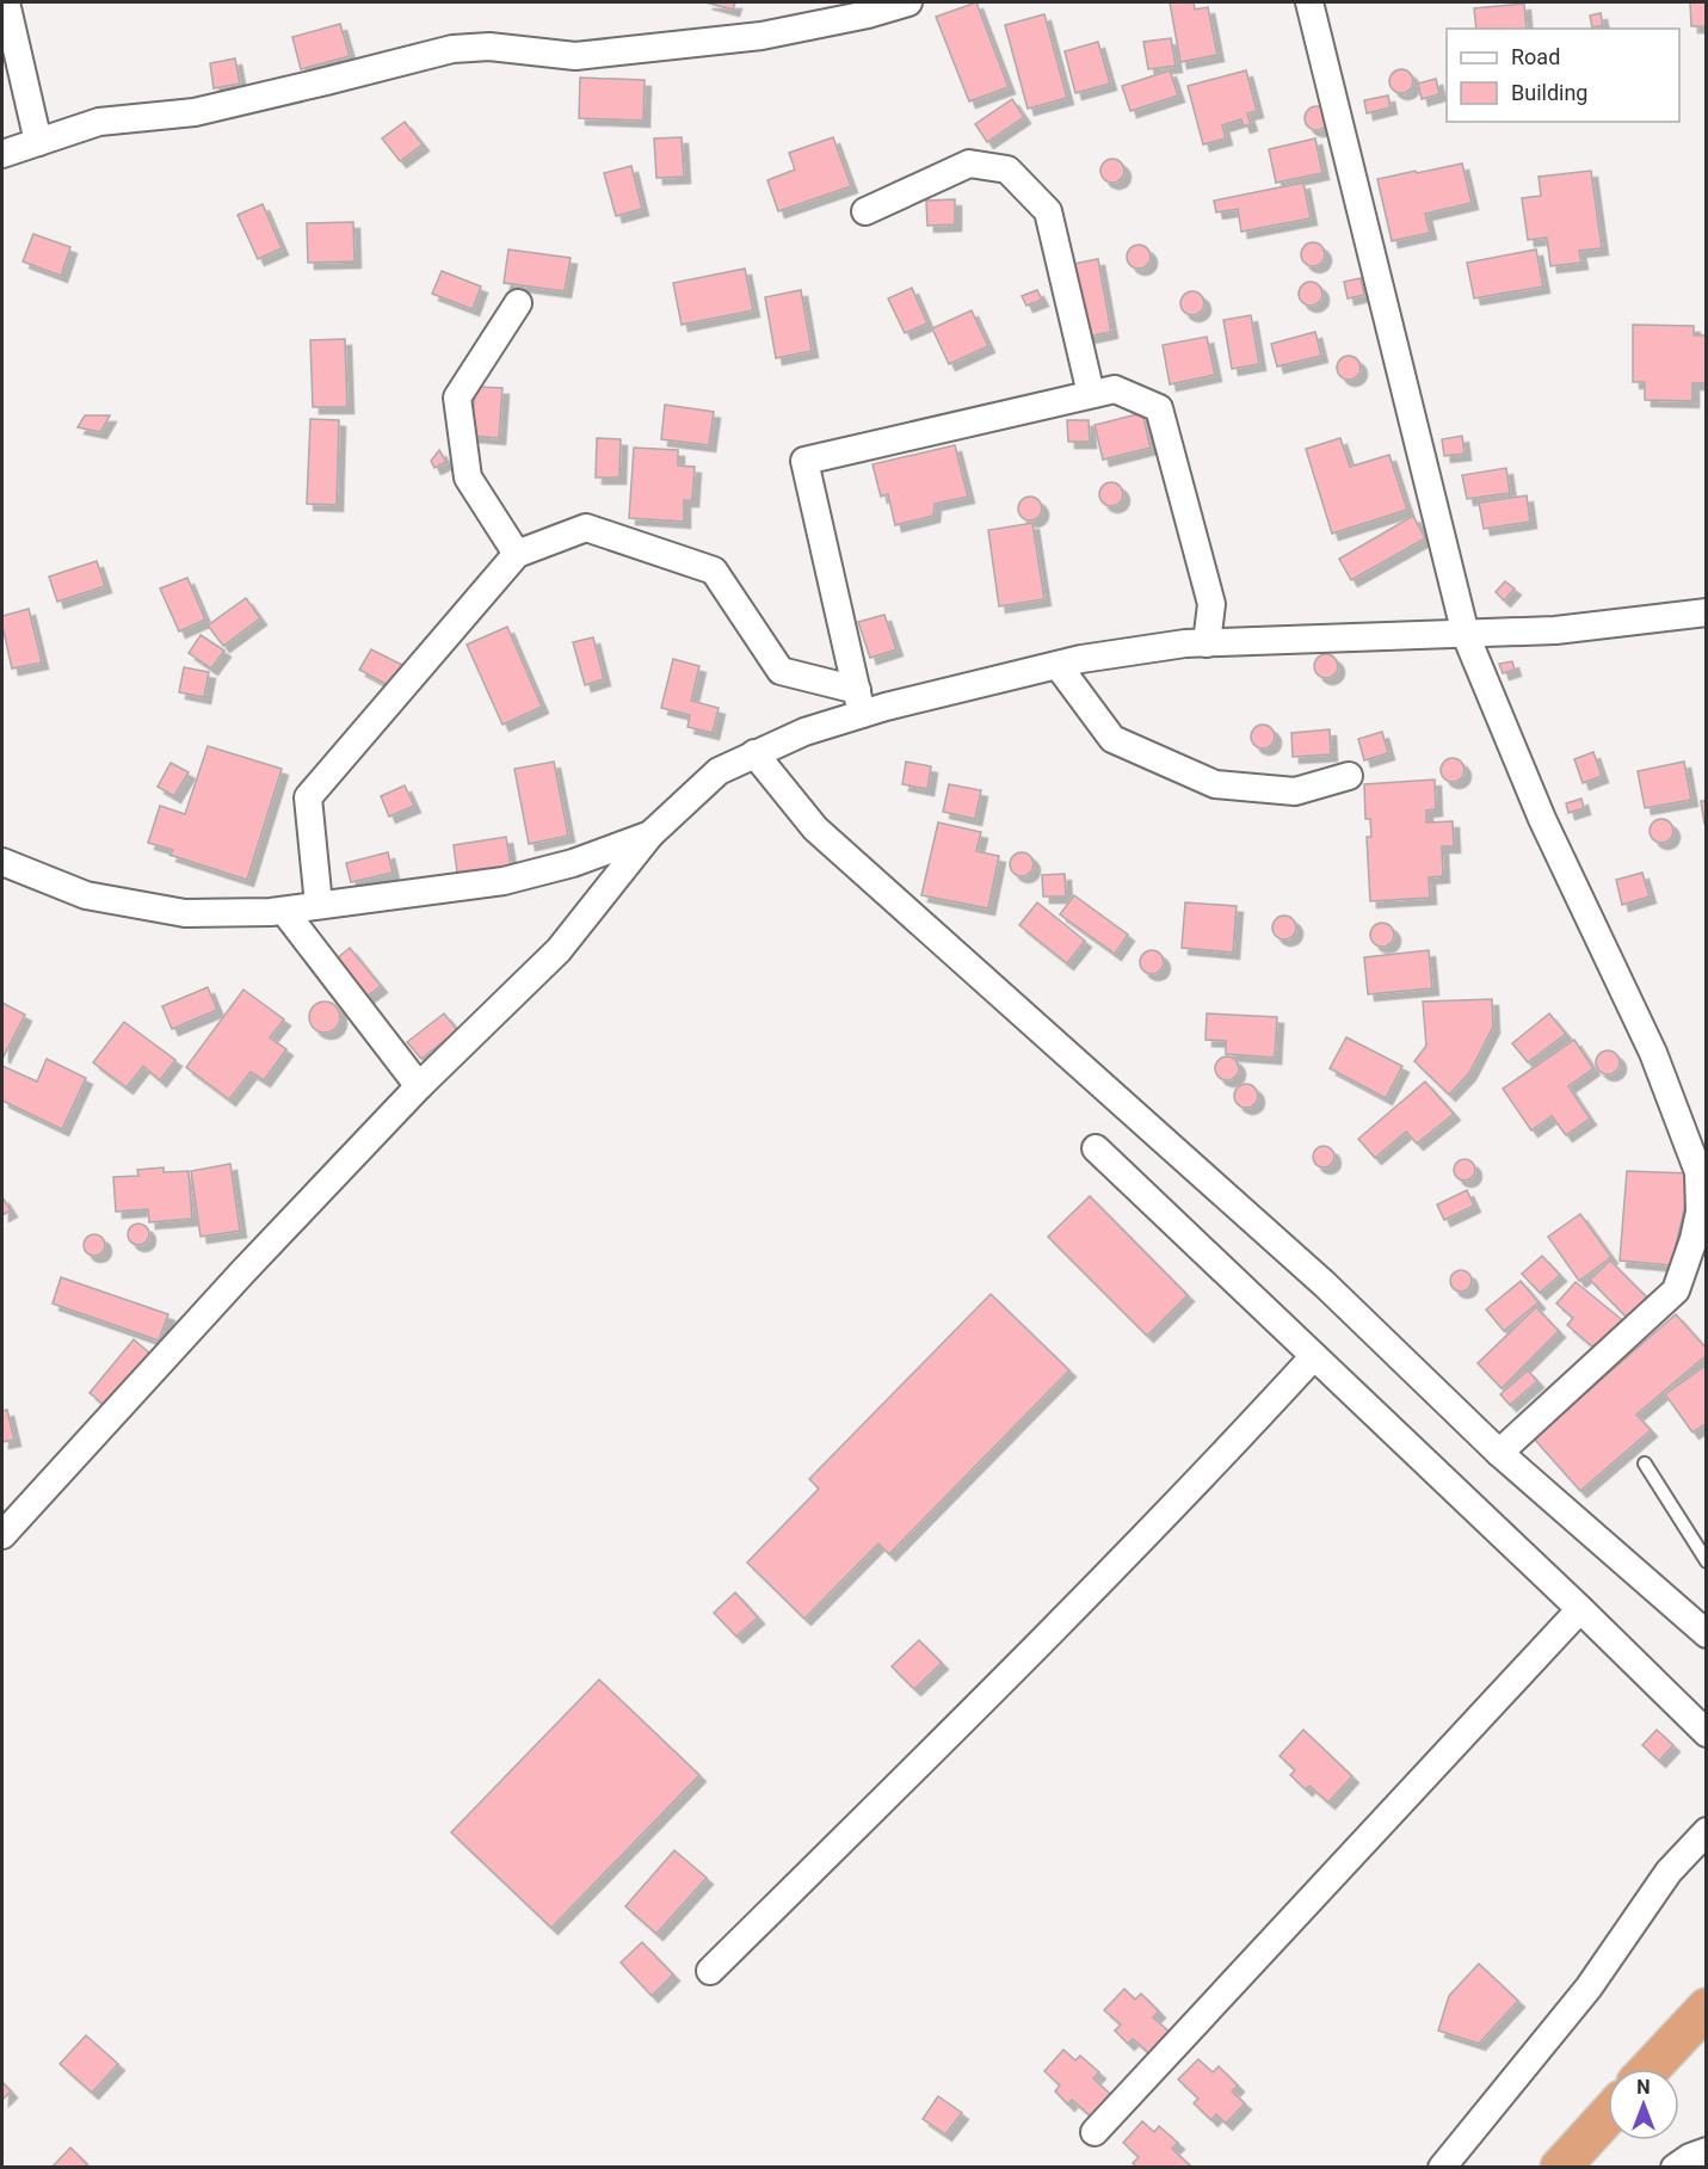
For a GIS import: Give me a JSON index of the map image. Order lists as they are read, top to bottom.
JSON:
{
  "legend": ["Road", "Building"],
  "north": "top"
}
